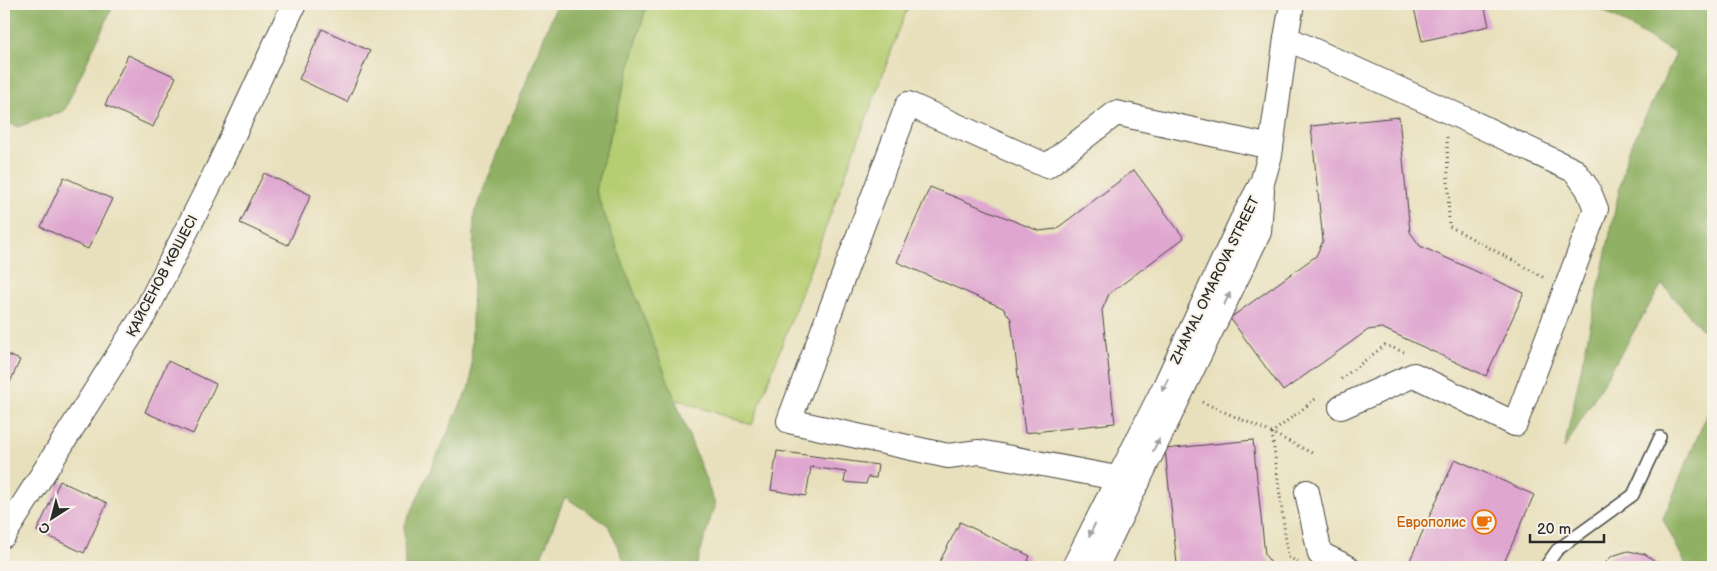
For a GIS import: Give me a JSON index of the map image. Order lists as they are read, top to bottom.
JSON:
{
  "streets": {
    "street": ["ҚАЙСЕНОВ КӨШЕСІ", "ZHAMAL OMAROVA STREET"]
  },
  "places": {
    "cafe": ["Европолис"]
  },
  "scale_bar": "20 m",
  "north": "bottom left"
}
